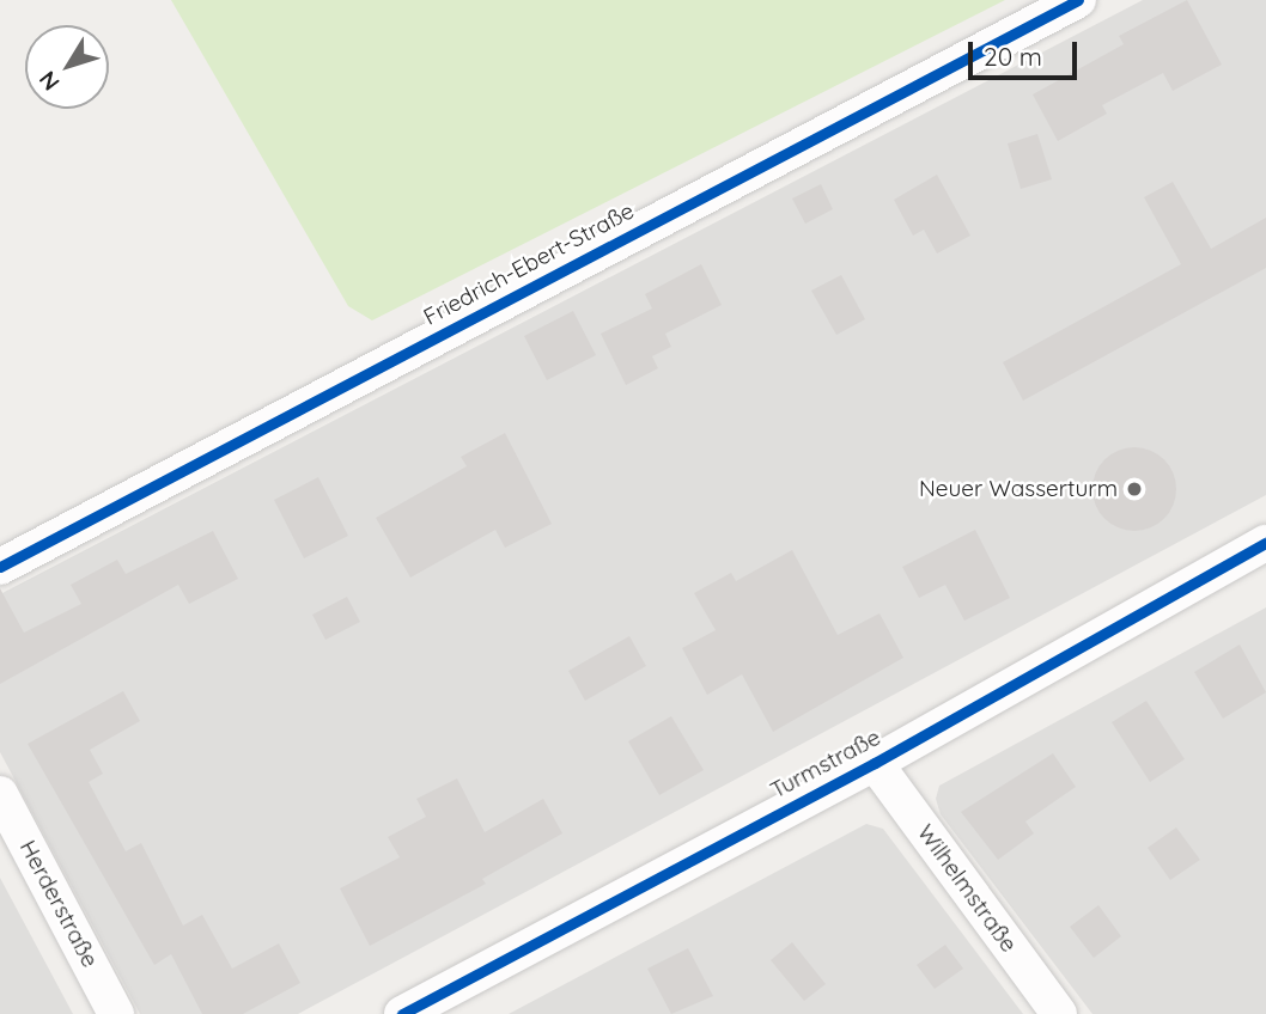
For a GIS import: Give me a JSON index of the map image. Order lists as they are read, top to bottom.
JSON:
{
  "streets": {
    "street": [
      "Friedrich-Ebert-Straße",
      "Turmstraße",
      "Wilhelmstraße",
      "Herderstraße"
    ]
  },
  "crossings": [
    ["Turmstraße", "Wilhelmstraße"]
  ],
  "places": ["Neuer Wasserturm"],
  "scale_bar": "20 m",
  "north": "bottom left"
}
